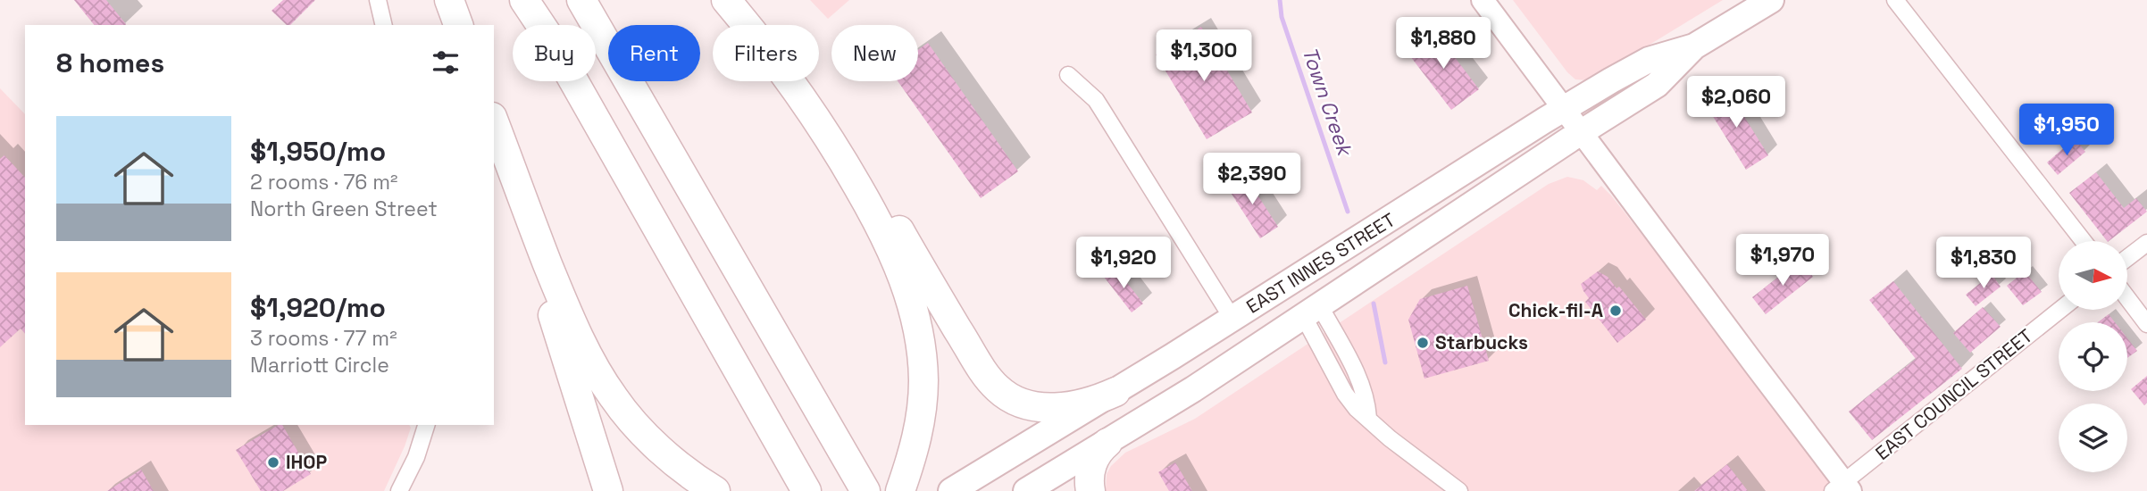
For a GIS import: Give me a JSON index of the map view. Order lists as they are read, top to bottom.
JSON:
{
  "streets": {
    "main road": ["EAST INNES STREET"],
    "street": ["EAST COUNCIL STREET"]
  },
  "water": ["Town Creek"],
  "places": ["Chick-fil-A", "Starbucks", "IHOP"],
  "north": "right",
  "page": {
    "price": [
      "$1,880",
      "$1,300",
      "$2,060",
      "$1,950",
      "$2,390",
      "$1,970",
      "$1,920",
      "$1,830"
    ],
    "chip": [
      "Buy",
      "Rent",
      "Filters",
      "New"
    ],
    "heading": "8 homes",
    "list": [
      {
        "name": "$1,950/mo",
        "note": "2 rooms · 76 m² · North Green Street"
      },
      {
        "name": "$1,920/mo",
        "note": "3 rooms · 77 m² · Marriott Circle"
      }
    ]
  }
}
